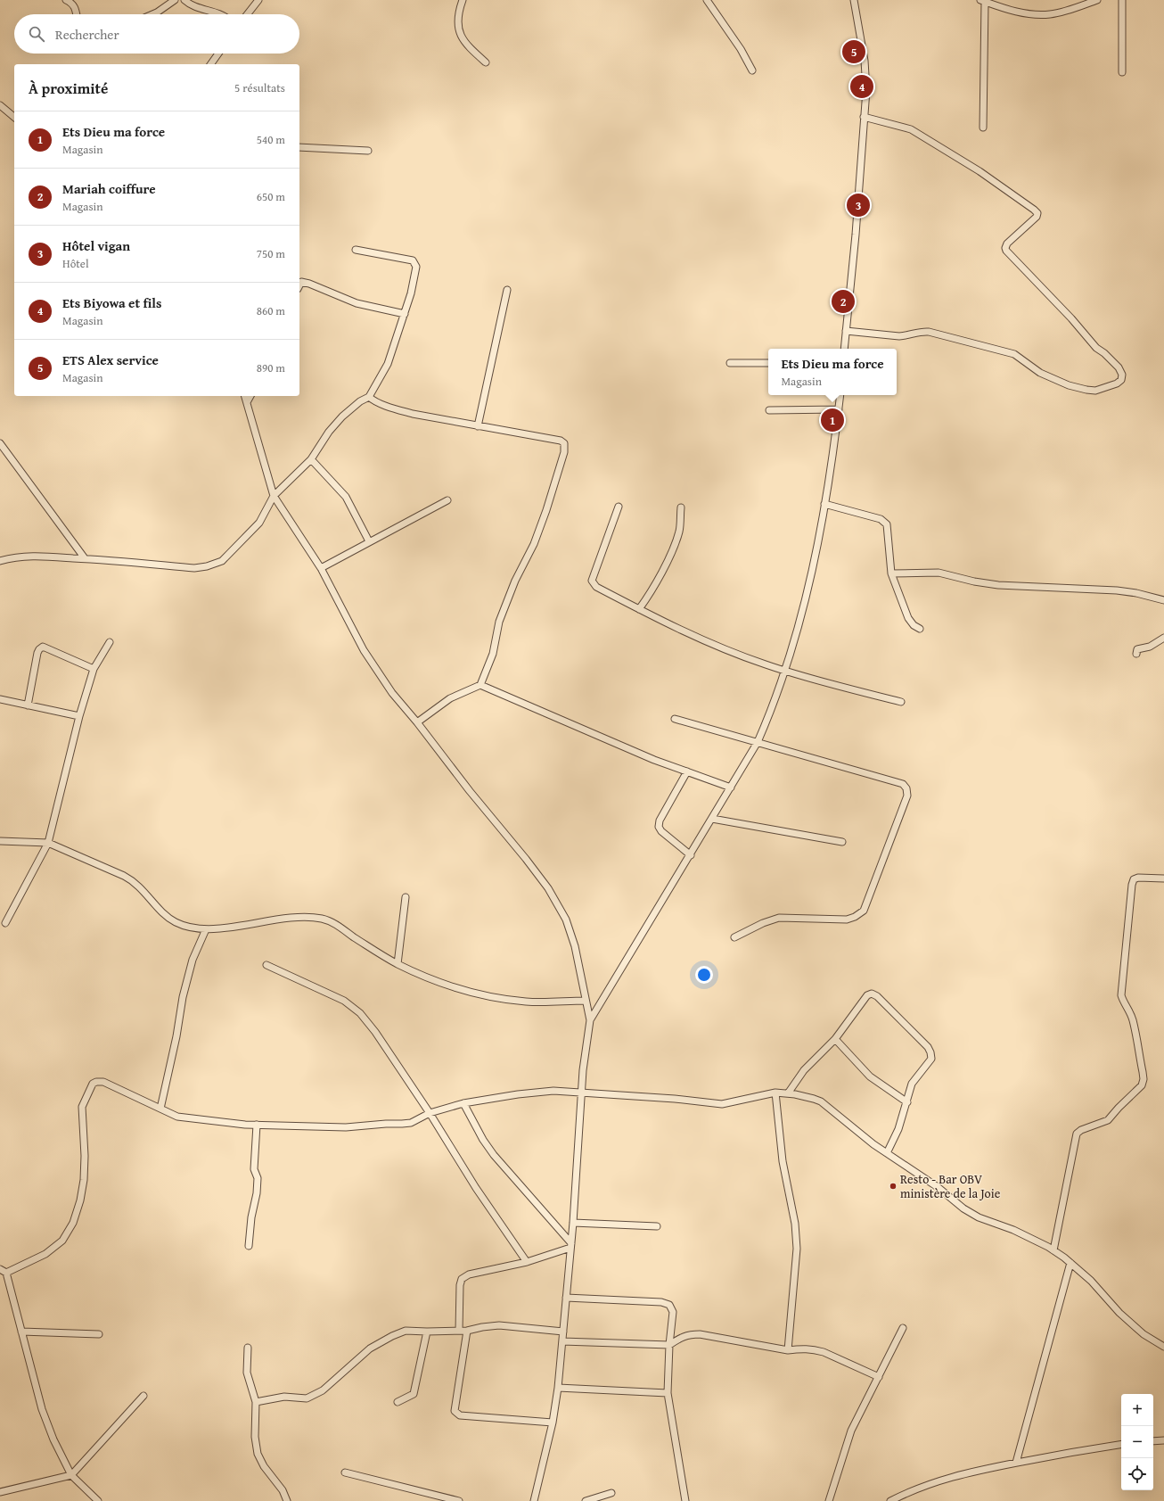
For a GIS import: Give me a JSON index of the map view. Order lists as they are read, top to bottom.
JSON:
{
  "places": ["Resto - Bar OBV ministère de la Joie"],
  "page": {
    "search": "Rechercher",
    "pins": [
      "5",
      "4",
      "3",
      "2",
      "1"
    ],
    "heading": ["À proximité", "5 résultats"],
    "list": [
      {
        "mark": "1",
        "name": "Ets Dieu ma force",
        "note": "Magasin",
        "value": "540 m"
      },
      {
        "mark": "2",
        "name": "Mariah coiffure",
        "note": "Magasin",
        "value": "650 m"
      },
      {
        "mark": "3",
        "name": "Hôtel vigan",
        "note": "Hôtel",
        "value": "750 m"
      },
      {
        "mark": "4",
        "name": "Ets Biyowa et fils",
        "note": "Magasin",
        "value": "860 m"
      },
      {
        "mark": "5",
        "name": "ETS Alex service",
        "note": "Magasin",
        "value": "890 m"
      }
    ],
    "popup": ["Ets Dieu ma force", "Magasin"],
    "map_buttons": ["+", "−"]
  }
}
